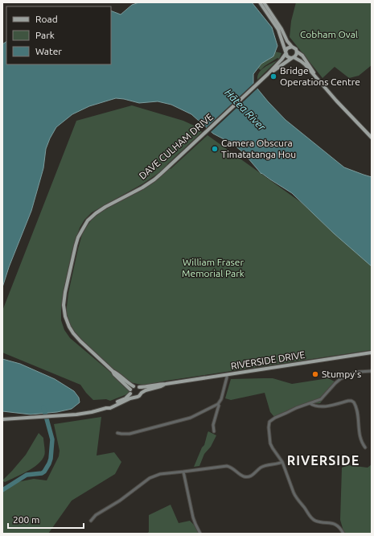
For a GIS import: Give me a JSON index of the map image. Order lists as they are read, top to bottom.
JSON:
{
  "streets": {
    "main road": ["DAVE CULHAM DRIVE", "RIVERSIDE DRIVE"]
  },
  "crossings": [
    ["DAVE CULHAM DRIVE", "RIVERSIDE DRIVE"]
  ],
  "districts": ["RIVERSIDE"],
  "water": ["Hātea River"],
  "parks": ["Cobham Oval", "William Fraser Memorial Park"],
  "places": ["Bridge Operations Centre", "Camera Obscura Timatatanga Hou", "Stumpy's"],
  "legend": ["Road", "Park", "Water"],
  "scale_bar": "200 m"
}
